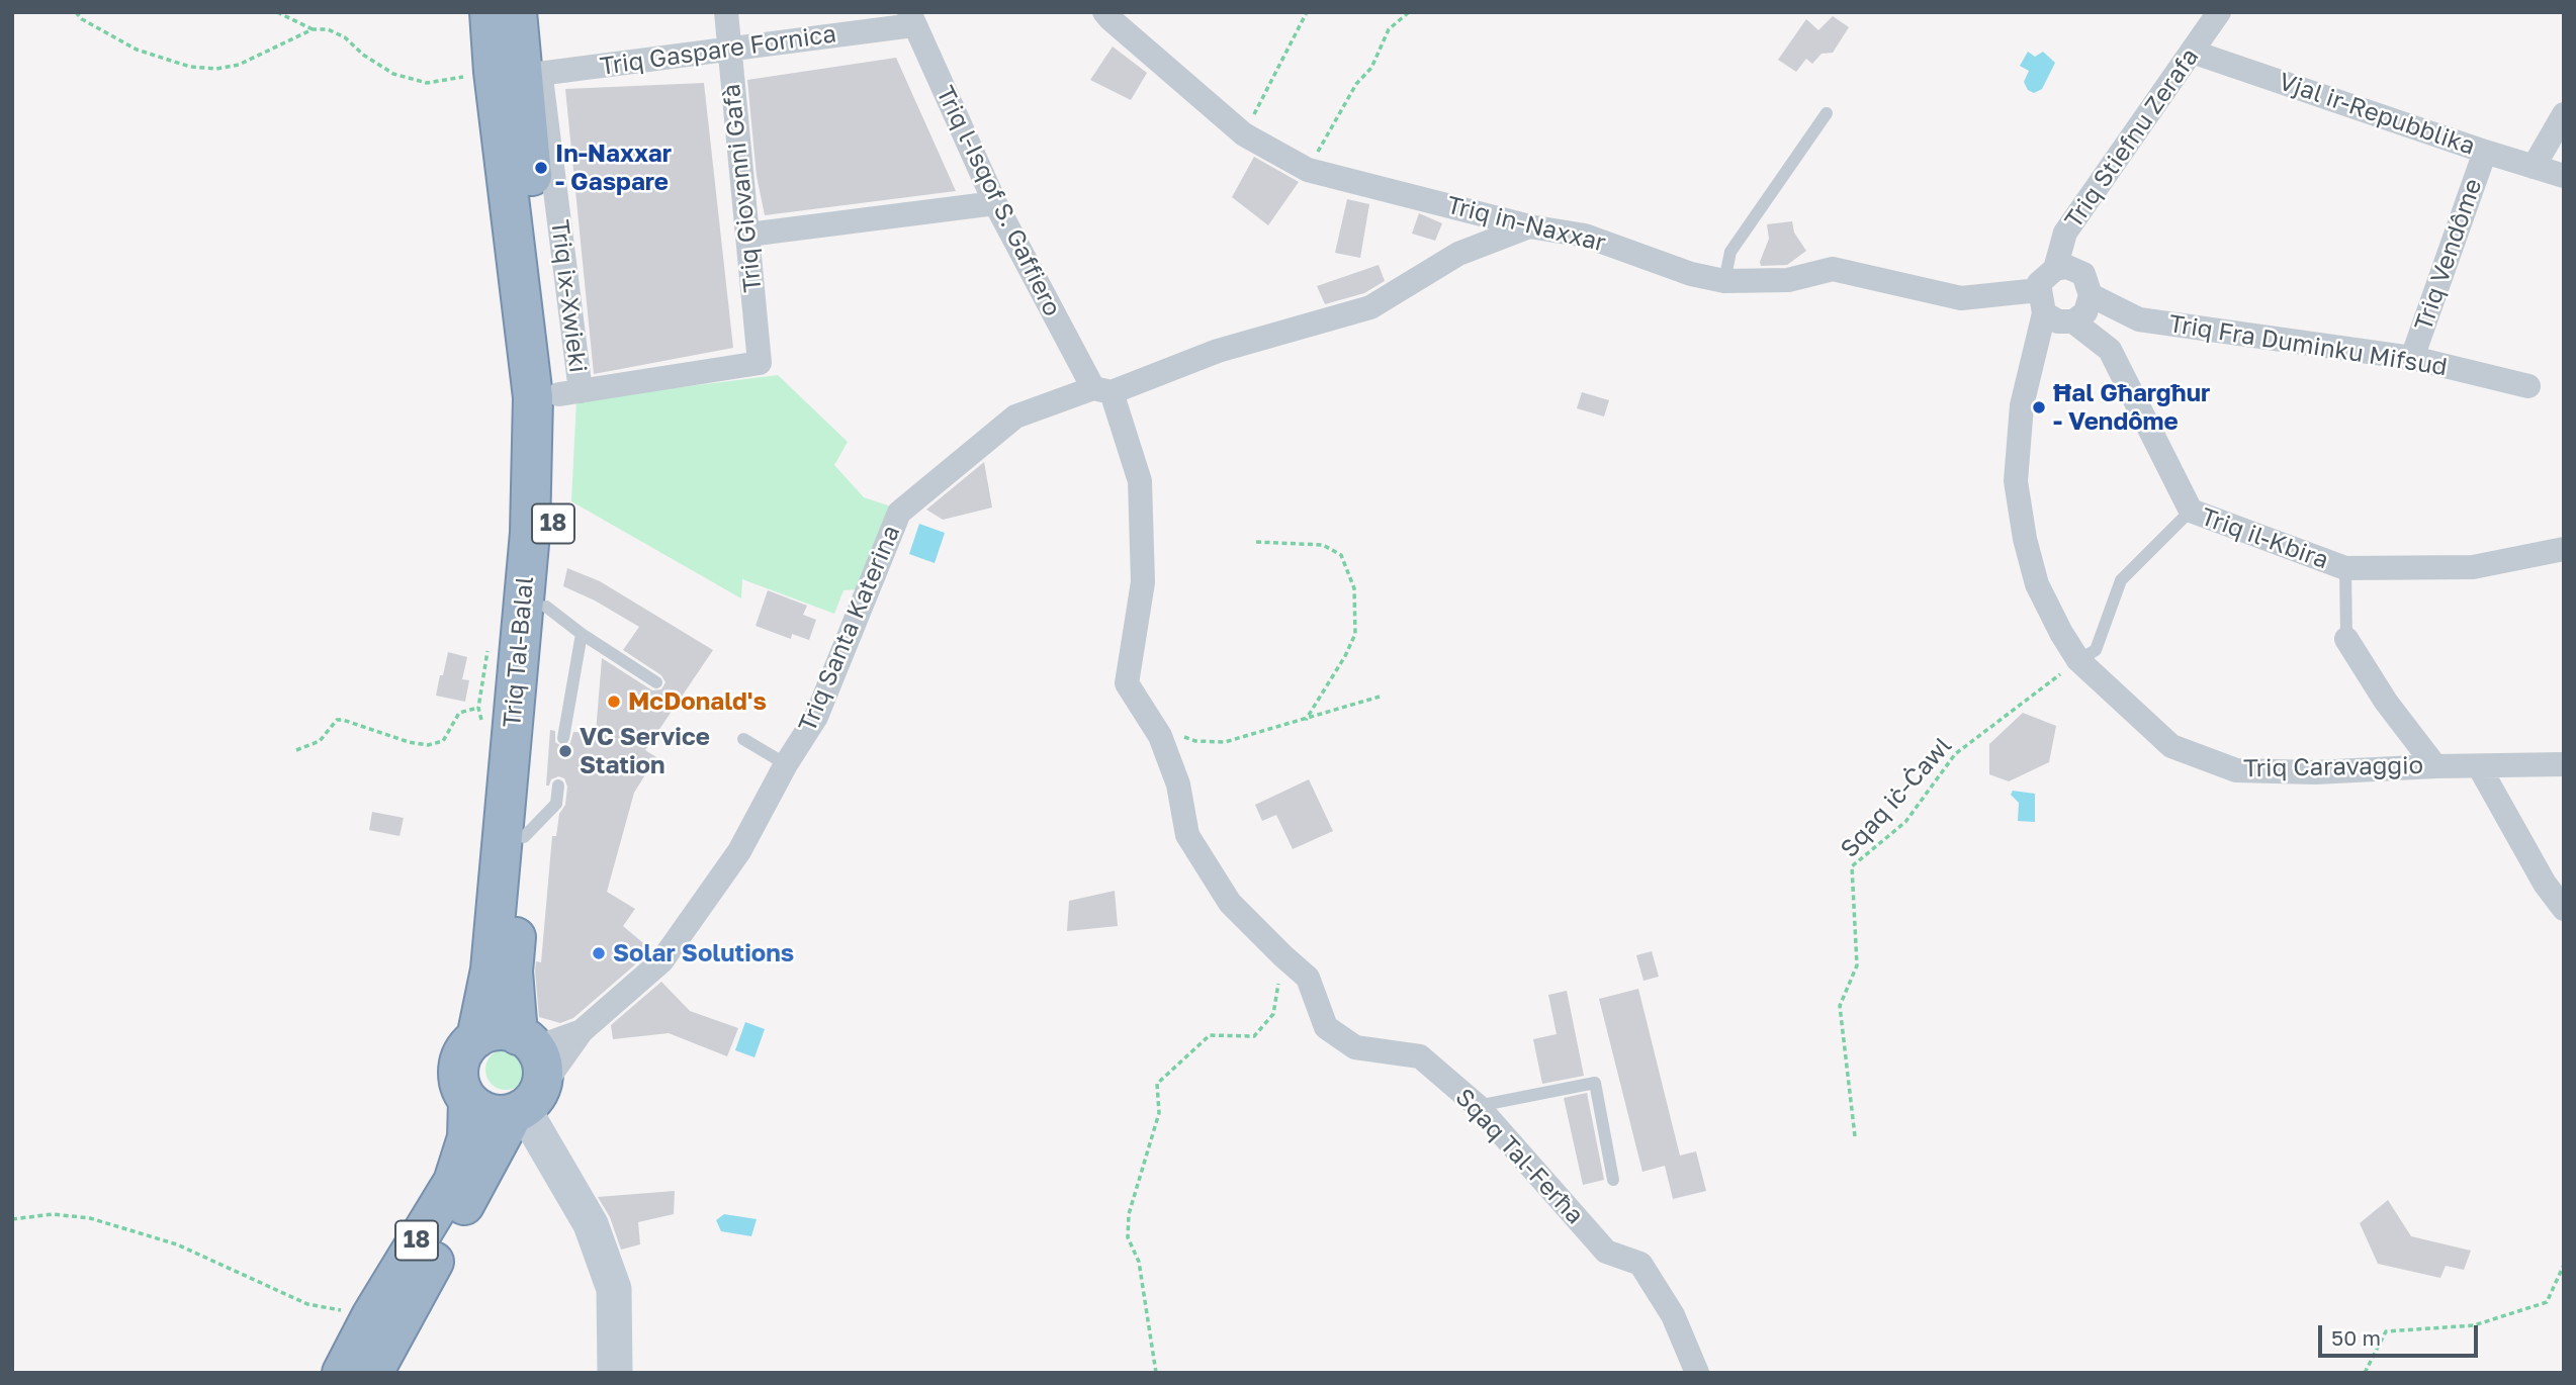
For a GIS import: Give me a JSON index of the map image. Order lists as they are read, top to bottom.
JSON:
{
  "streets": {
    "highway": ["18", "Triq Tal-Balal"],
    "street": [
      "Triq Gaspare Fornica",
      "Vjal ir-Repubblika",
      "Triq Stiefnu Zerafa",
      "Triq Giovanni Gafà",
      "Triq l-Isqof S. Gaffiero",
      "Triq in-Naxxar",
      "Triq Vendôme",
      "Triq Fra Duminku Mifsud",
      "Triq il-Kbira",
      "Triq Santa Katerina",
      "Triq Caravaggio",
      "Sqaq Tal-Ferħa"
    ],
    "path": ["Sqaq iċ-Ċawl"]
  },
  "crossings": [
    ["Triq Gaspare Fornica", "Triq Giovanni Gafà"],
    ["Triq Gaspare Fornica", "Triq l-Isqof S. Gaffiero"],
    ["Triq Gaspare Fornica", "Triq Tal-Balal"],
    ["Vjal ir-Repubblika", "Triq Stiefnu Zerafa"],
    ["Vjal ir-Repubblika", "Triq Vendôme"],
    ["Triq Stiefnu Zerafa", "Triq in-Naxxar"],
    ["Triq Stiefnu Zerafa", "Triq Fra Duminku Mifsud"],
    ["Triq Stiefnu Zerafa", "Triq il-Kbira"],
    ["Triq Stiefnu Zerafa", "Triq Caravaggio"],
    ["Triq Giovanni Gafà", "Triq Tal-Balal"],
    ["Triq l-Isqof S. Gaffiero", "Triq Santa Katerina"],
    ["Triq l-Isqof S. Gaffiero", "Sqaq Tal-Ferħa"],
    ["Triq in-Naxxar", "Triq Fra Duminku Mifsud"],
    ["Triq in-Naxxar", "Triq il-Kbira"],
    ["Triq in-Naxxar", "Triq Santa Katerina"],
    ["Triq in-Naxxar", "Triq Caravaggio"],
    ["Triq Vendôme", "Triq Fra Duminku Mifsud"],
    ["Triq Fra Duminku Mifsud", "Triq il-Kbira"],
    ["Triq Fra Duminku Mifsud", "Triq Caravaggio"],
    ["Triq il-Kbira", "Triq Caravaggio"],
    ["Triq Santa Katerina", "Triq Tal-Balal"],
    ["Triq Santa Katerina", "Sqaq Tal-Ferħa"],
    ["Triq Caravaggio", "Sqaq iċ-Ċawl"]
  ],
  "places": [
    "In-Naxxar - Gaspare",
    "Ħal Għargħur - Vendôme",
    "McDonald's",
    "VC Service Station",
    "Solar Solutions"
  ],
  "scale_bar": "50 m"
}
